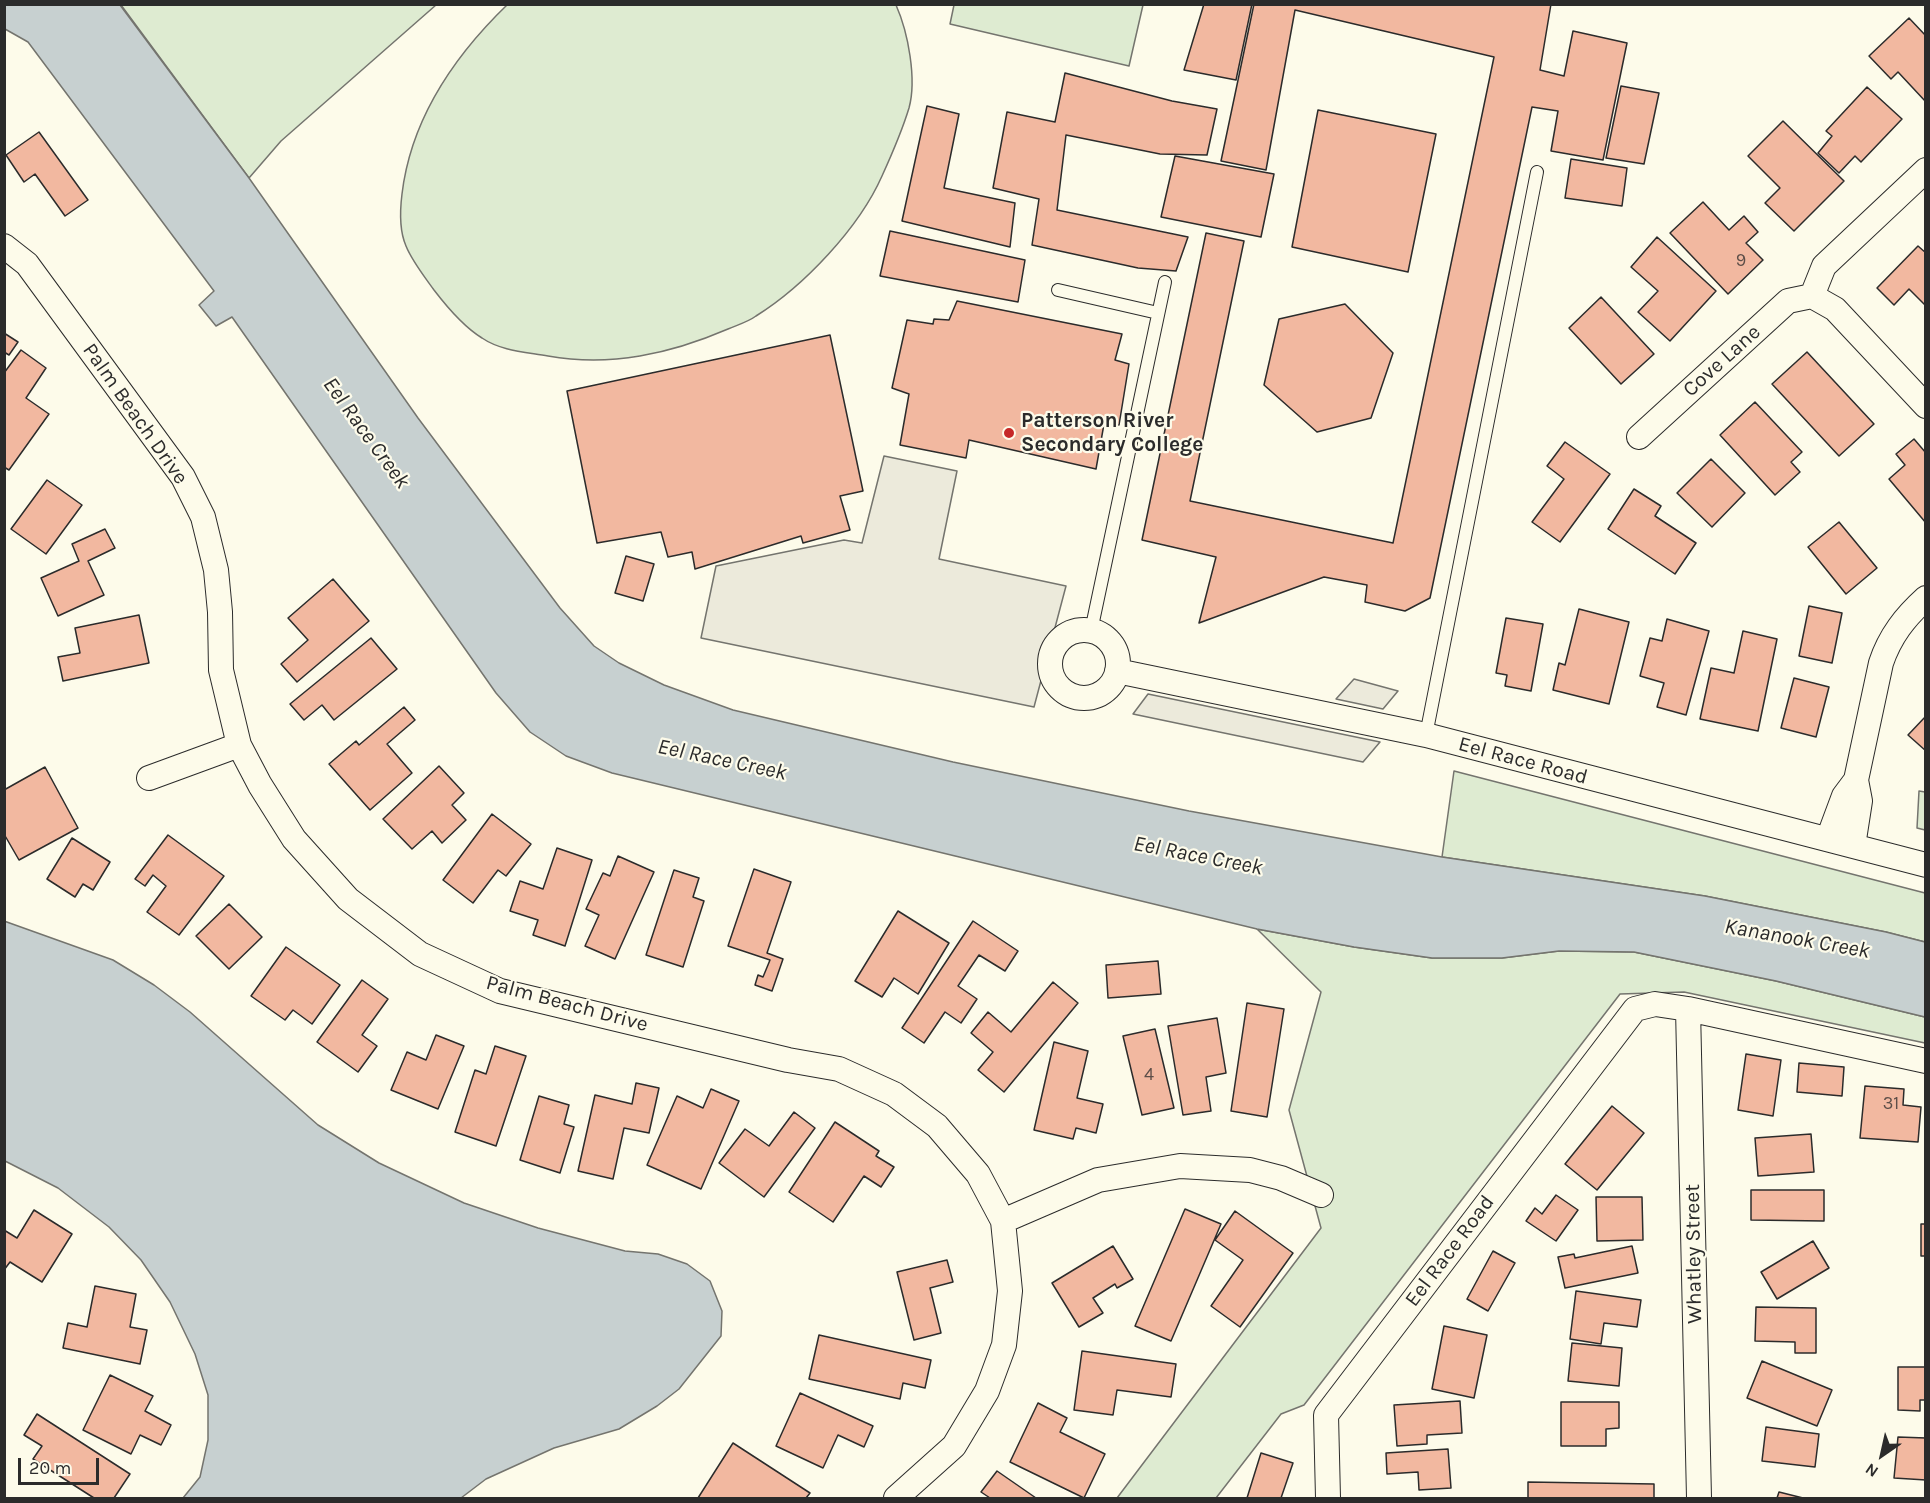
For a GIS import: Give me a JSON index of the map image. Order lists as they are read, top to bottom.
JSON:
{
  "streets": {
    "street": [
      "Cove Lane",
      "Palm Beach Drive",
      "Eel Race Road",
      "Whatley Street"
    ]
  },
  "crossings": [
    ["Eel Race Road", "Whatley Street"]
  ],
  "water": ["Eel Race Creek", "Kananook Creek"],
  "places": ["Patterson River Secondary College"],
  "house_numbers": ["9", "4", "31"],
  "scale_bar": "20 m",
  "north": "bottom left"
}
